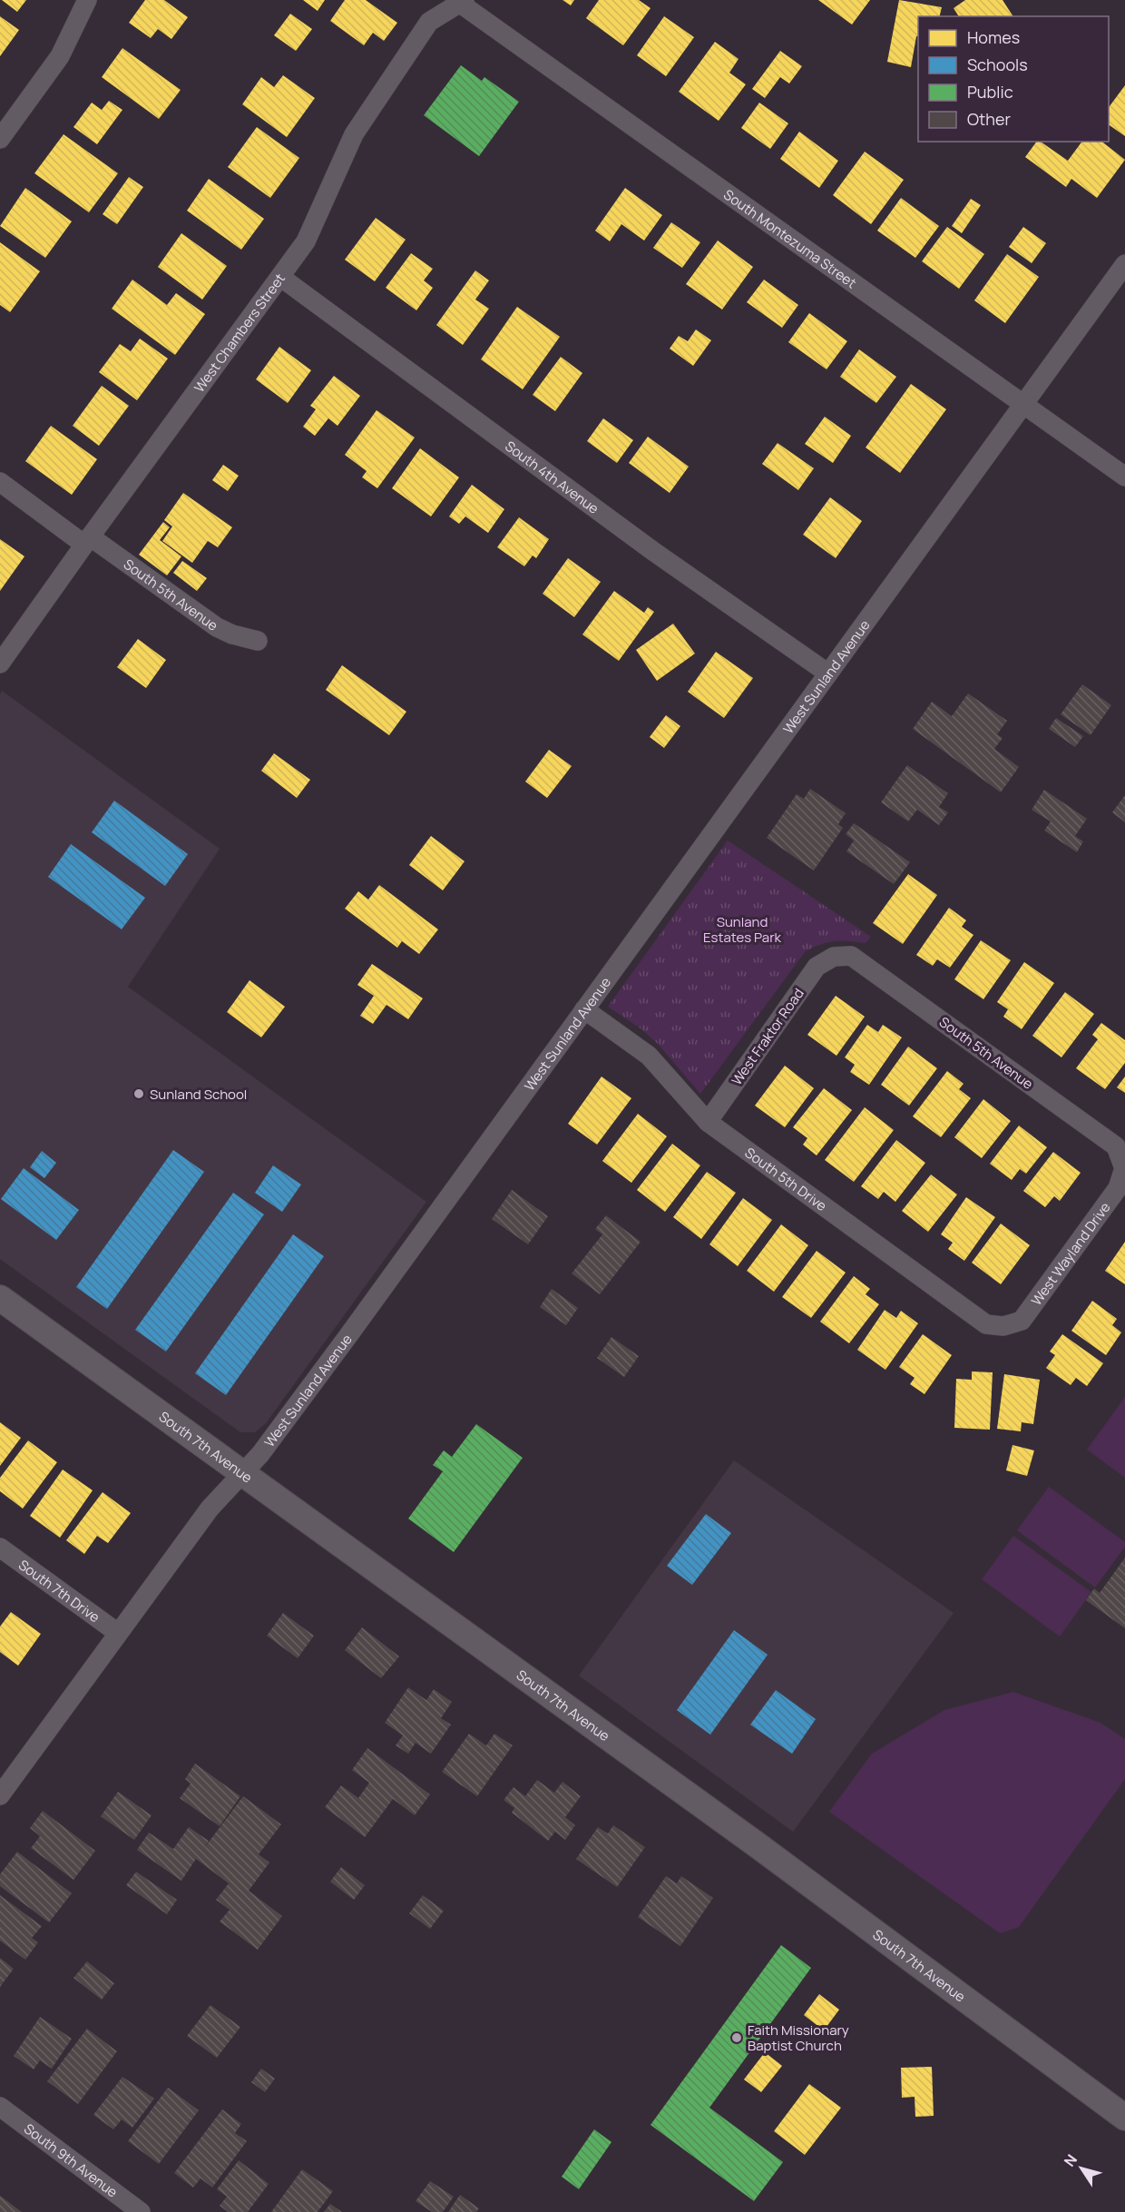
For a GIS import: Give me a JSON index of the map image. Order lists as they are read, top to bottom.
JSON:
{
  "streets": {
    "main road": ["South 7th Avenue"],
    "street": [
      "South Montezuma Street",
      "West Chambers Street",
      "South 4th Avenue",
      "South 5th Avenue",
      "West Sunland Avenue",
      "West Fraktor Road",
      "South 5th Drive",
      "West Wayland Drive",
      "South 7th Drive",
      "South 9th Avenue"
    ]
  },
  "crossings": [
    ["South Montezuma Street", "West Chambers Street"],
    ["South Montezuma Street", "West Sunland Avenue"],
    ["West Chambers Street", "South 4th Avenue"],
    ["West Chambers Street", "South 5th Avenue"],
    ["South 4th Avenue", "West Sunland Avenue"],
    ["South 5th Avenue", "West Fraktor Road"],
    ["South 5th Avenue", "West Wayland Drive"],
    ["West Sunland Avenue", "South 5th Drive"],
    ["West Sunland Avenue", "South 7th Avenue"],
    ["West Sunland Avenue", "South 7th Drive"],
    ["West Fraktor Road", "South 5th Drive"],
    ["South 5th Drive", "West Wayland Drive"]
  ],
  "parks": ["Sunland Estates Park"],
  "places": ["Sunland School", "Faith Missionary Baptist Church"],
  "legend": [
    "Homes",
    "Schools",
    "Public",
    "Other"
  ],
  "north": "top left"
}
